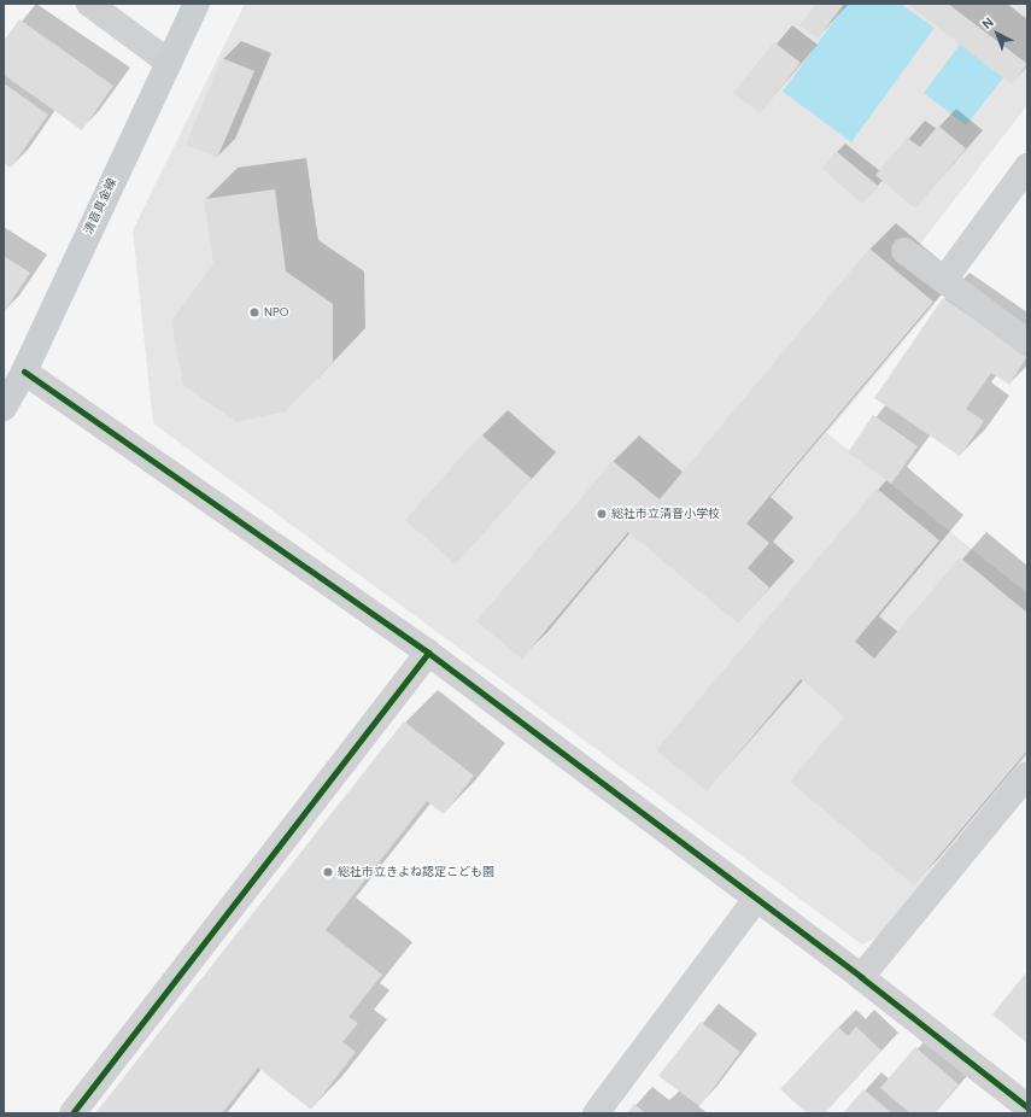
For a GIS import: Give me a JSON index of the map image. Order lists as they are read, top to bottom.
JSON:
{
  "streets": {
    "main road": ["清音真金線"]
  },
  "places": ["NPO", "総社市立清音小学校", "総社市立きよね認定こども園"],
  "north": "top left"
}
